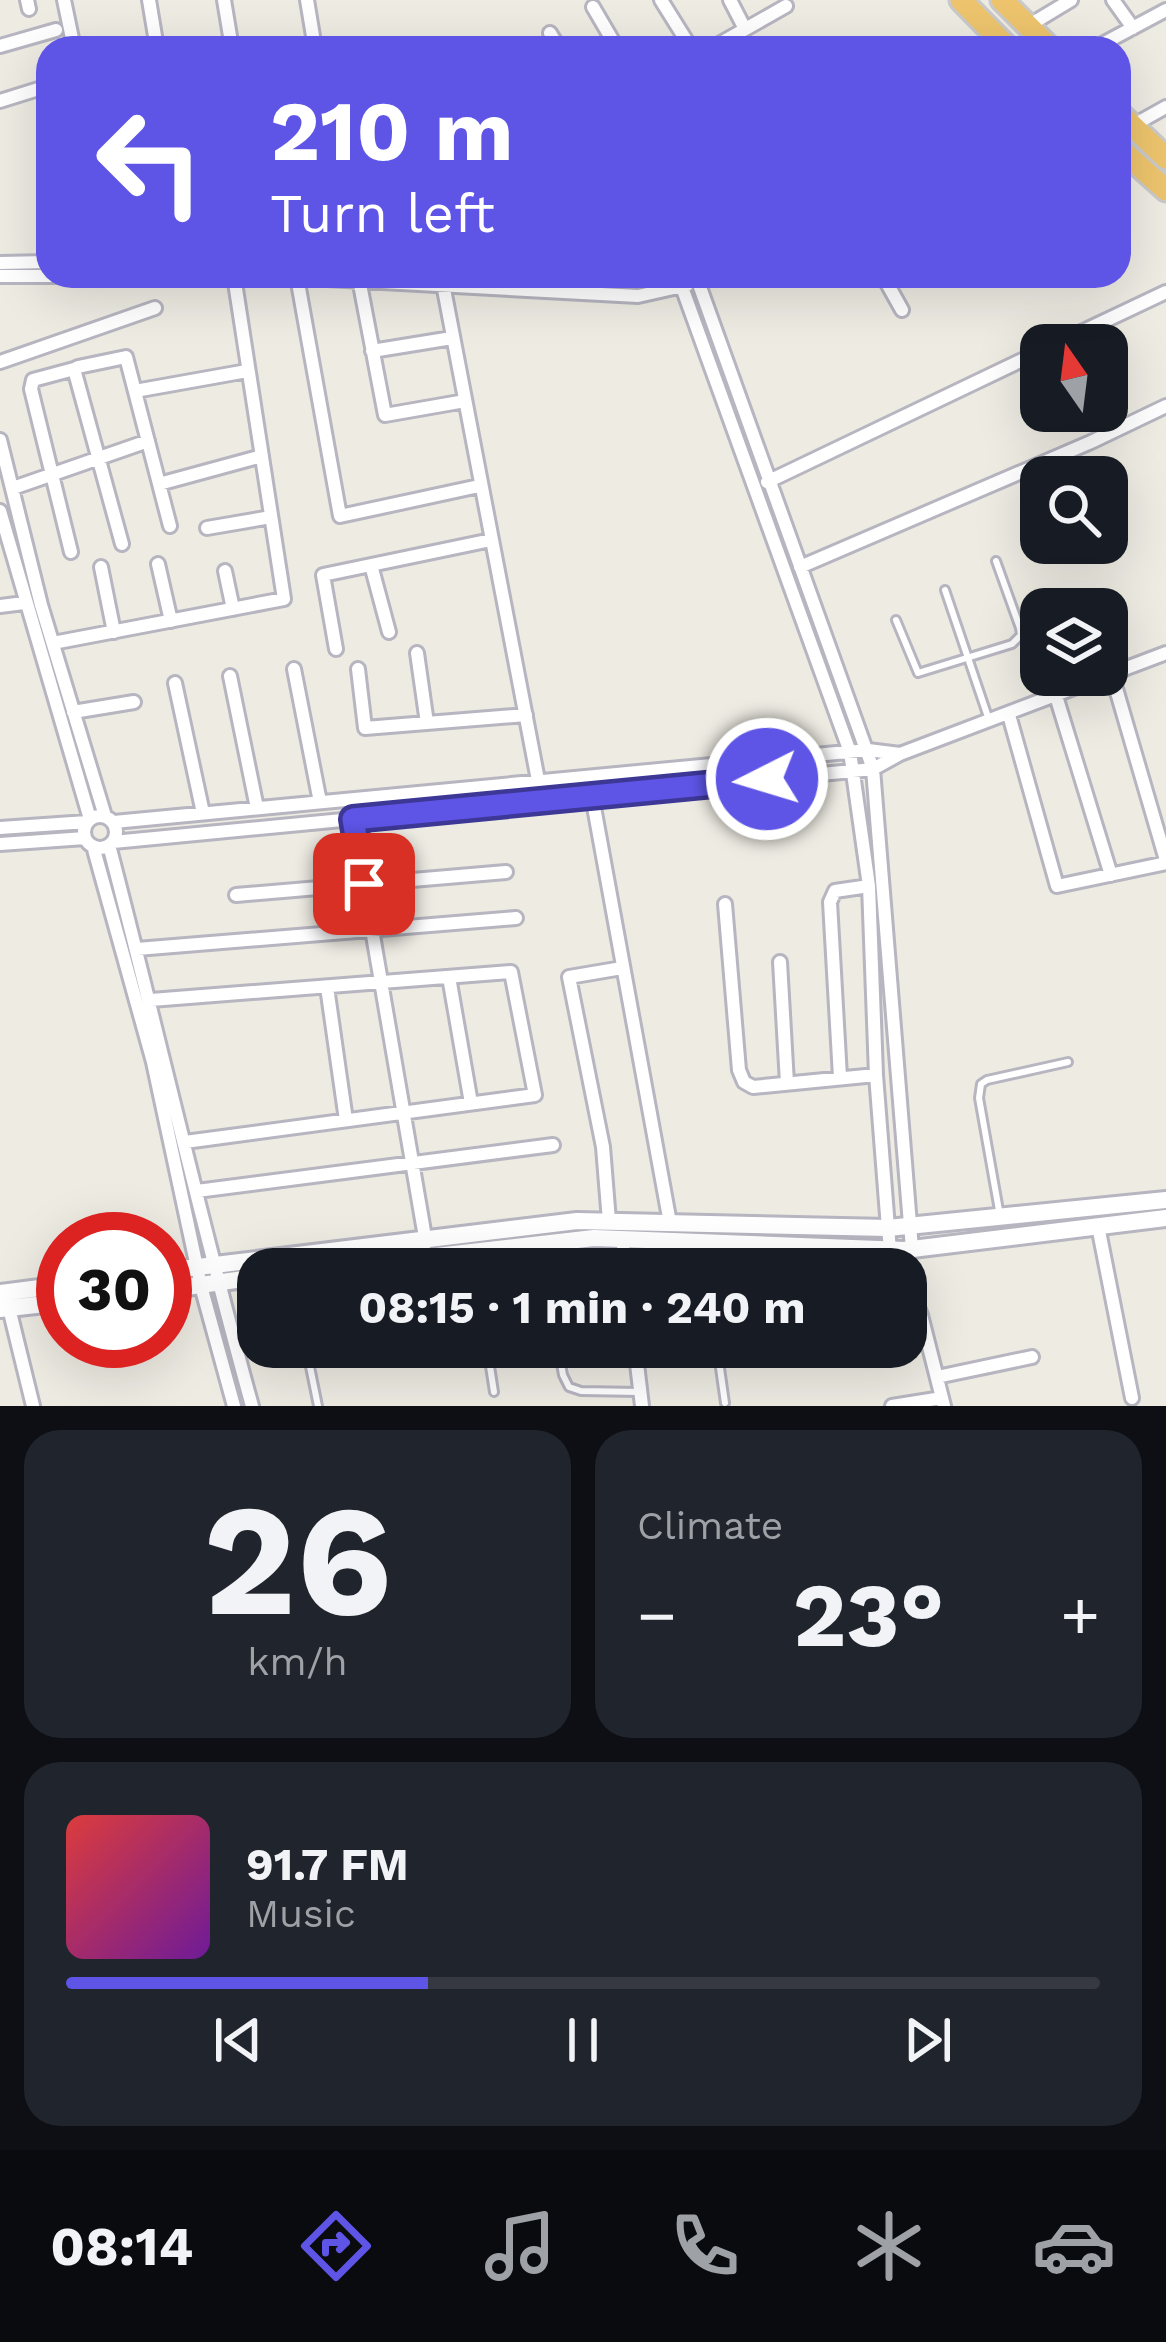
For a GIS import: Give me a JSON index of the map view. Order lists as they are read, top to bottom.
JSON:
{
  "north": "top",
  "page": {
    "turn": ["210 m", "Turn left"],
    "limit": "30",
    "trip": "08:15 · 1 min · 240 m",
    "tile": [
      ["26", "km/h"],
      "Climate"
    ],
    "heat": ["−", "23°", "+"],
    "song": ["91.7 FM", "Music"],
    "tabs": "08:14"
  }
}
